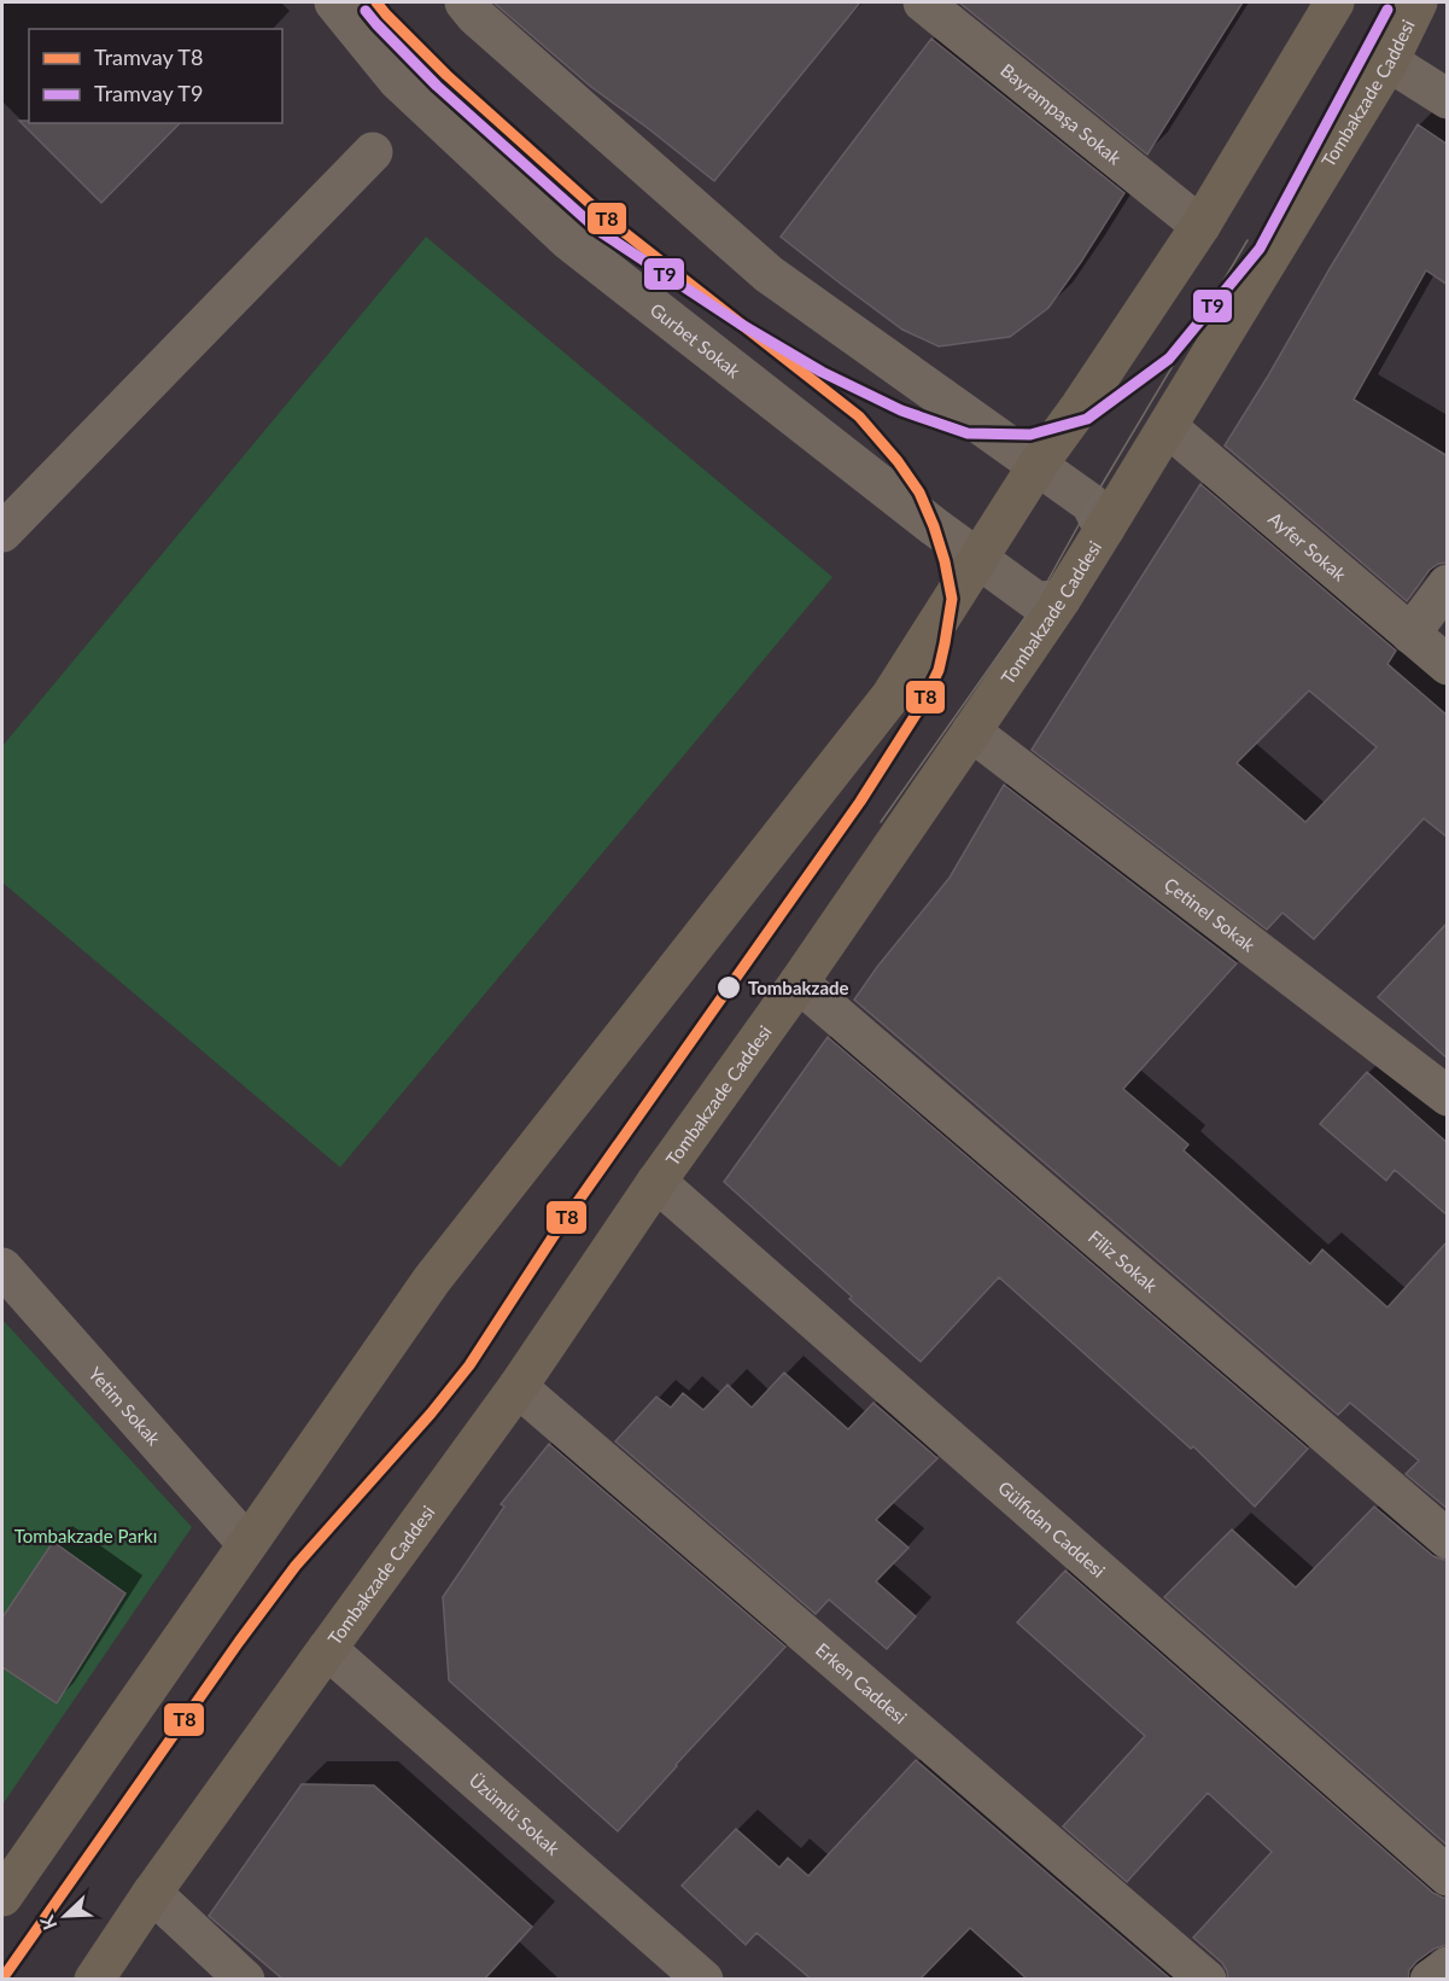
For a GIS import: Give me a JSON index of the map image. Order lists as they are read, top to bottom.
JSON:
{
  "streets": {
    "main road": ["Tombakzade Caddesi"],
    "street": [
      "Bayrampaşa Sokak",
      "Gurbet Sokak",
      "Ayfer Sokak",
      "Çetinel Sokak",
      "Filiz Sokak",
      "Yetim Sokak",
      "Gülfidan Caddesi",
      "Erken Caddesi",
      "Üzümlü Sokak"
    ]
  },
  "crossings": [
    ["Tombakzade Caddesi", "Gurbet Sokak"],
    ["Tombakzade Caddesi", "Ayfer Sokak"],
    ["Tombakzade Caddesi", "Çetinel Sokak"],
    ["Tombakzade Caddesi", "Filiz Sokak"],
    ["Tombakzade Caddesi", "Gülfidan Caddesi"],
    ["Tombakzade Caddesi", "Erken Caddesi"],
    ["Tombakzade Caddesi", "Üzümlü Sokak"]
  ],
  "parks": ["Tombakzade Parkı"],
  "places": ["Tombakzade"],
  "lines": ["tram line T8", "tram line T9"],
  "legend": ["Tramvay T8", "Tramvay T9"],
  "north": "bottom left"
}
